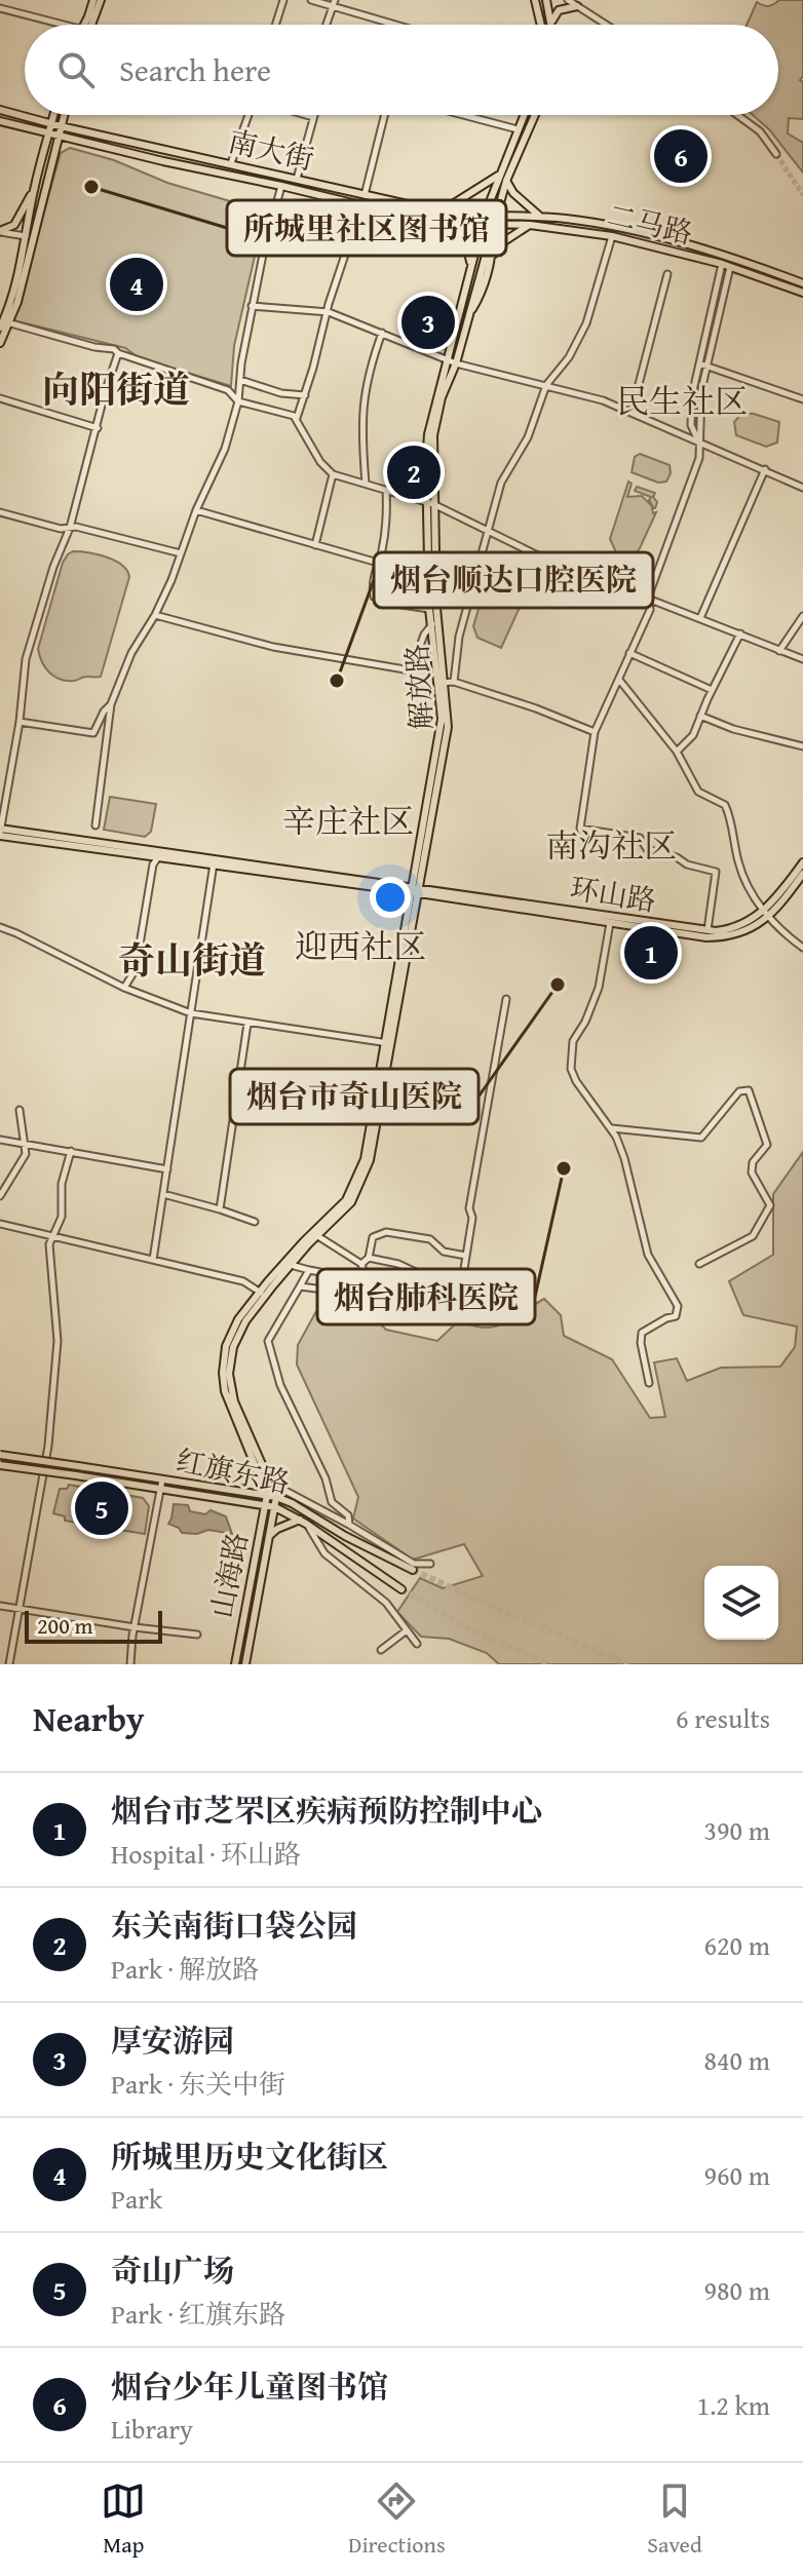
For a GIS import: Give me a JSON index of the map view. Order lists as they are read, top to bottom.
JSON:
{
  "streets": {
    "main road": [
      "南大街",
      "二马路",
      "解放路",
      "环山路",
      "红旗东路",
      "山海路"
    ]
  },
  "crossings": [
    ["南大街", "二马路"],
    ["南大街", "解放路"],
    ["二马路", "解放路"],
    ["解放路", "环山路"],
    ["红旗东路", "山海路"]
  ],
  "districts": [
    "向阳街道",
    "民生社区",
    "辛庄社区",
    "南沟社区",
    "迎西社区",
    "奇山街道"
  ],
  "places": [
    "所城里社区图书馆",
    "烟台顺达口腔医院",
    "烟台市奇山医院",
    "烟台肺科医院"
  ],
  "scale_bar": "200 m",
  "page": {
    "search": "Search here",
    "pins": [
      "6",
      "4",
      "3",
      "2",
      "1",
      "5"
    ],
    "scale": "200 m",
    "heading": ["Nearby", "6 results"],
    "list": [
      {
        "mark": "1",
        "name": "烟台市芝罘区疾病预防控制中心",
        "note": "Hospital · 环山路",
        "value": "390 m"
      },
      {
        "mark": "2",
        "name": "东关南街口袋公园",
        "note": "Park · 解放路",
        "value": "620 m"
      },
      {
        "mark": "3",
        "name": "厚安游园",
        "note": "Park · 东关中街",
        "value": "840 m"
      },
      {
        "mark": "4",
        "name": "所城里历史文化街区",
        "note": "Park",
        "value": "960 m"
      },
      {
        "mark": "5",
        "name": "奇山广场",
        "note": "Park · 红旗东路",
        "value": "980 m"
      },
      {
        "mark": "6",
        "name": "烟台少年儿童图书馆",
        "note": "Library",
        "value": "1.2 km"
      }
    ],
    "nav": ["Map", "Directions", "Saved"]
  }
}
